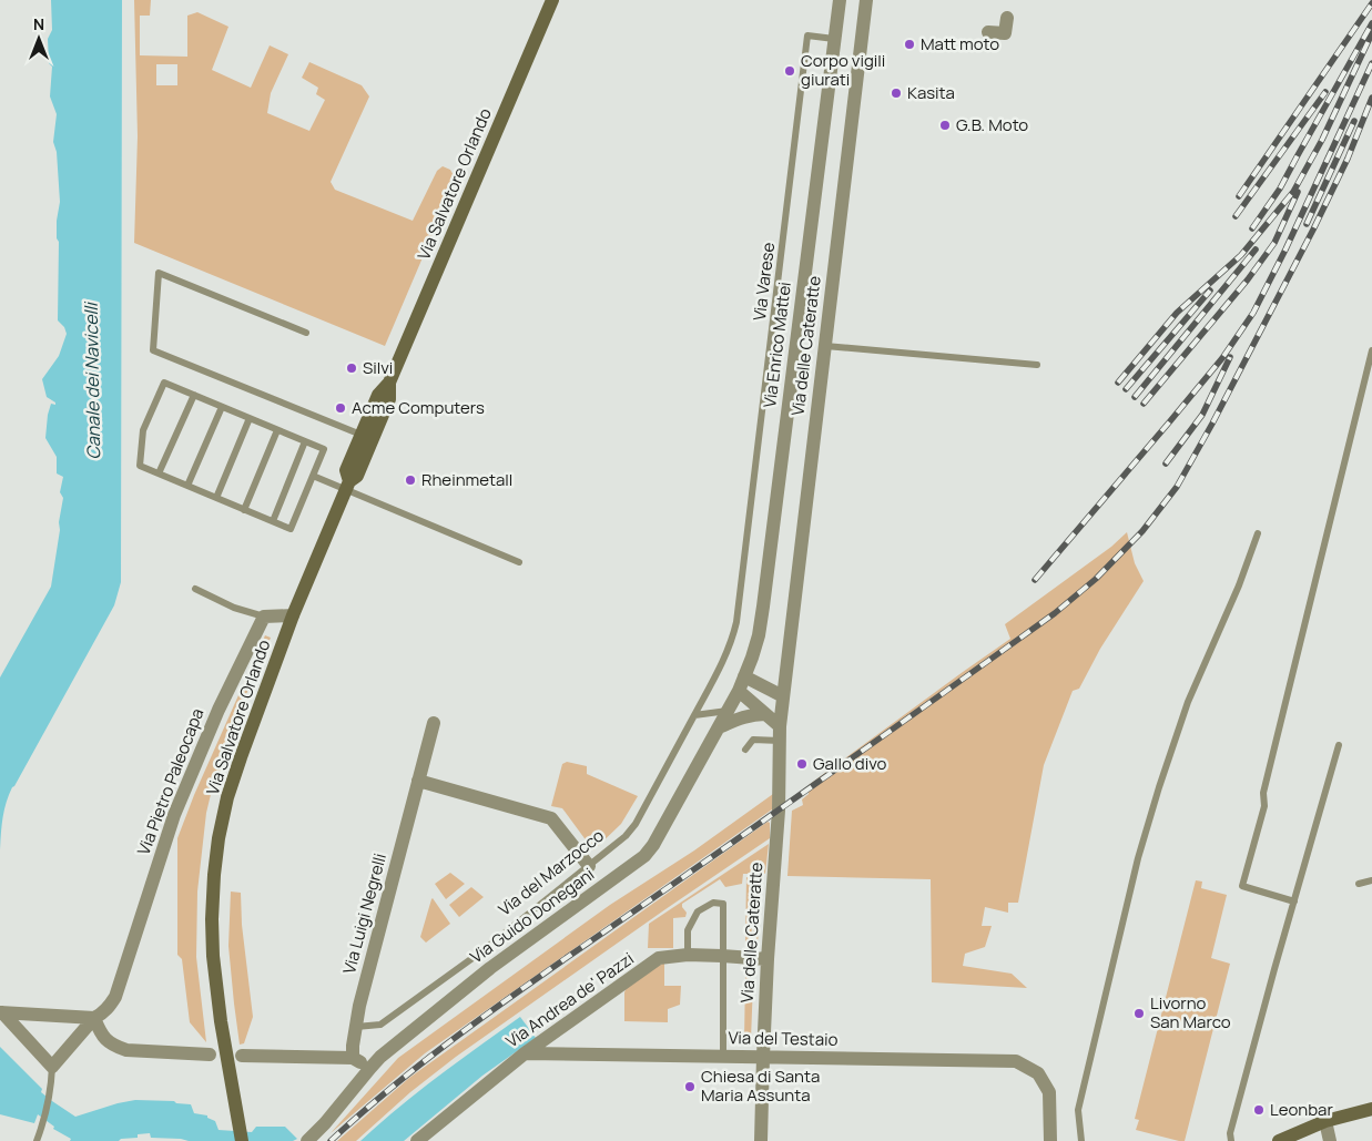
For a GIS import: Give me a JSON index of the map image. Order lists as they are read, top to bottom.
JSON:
{
  "streets": {
    "main road": ["Via Salvatore Orlando"],
    "street": [
      "Via Enrico Mattei",
      "Via delle Cateratte",
      "Via Pietro Paleocapa",
      "Via Luigi Negrelli",
      "Via Guido Donegani",
      "Via Andrea de' Pazzi",
      "Via del Testaio"
    ],
    "lane": ["Via Varese", "Via del Marzocco"]
  },
  "crossings": [
    ["Via Varese", "Via Enrico Mattei"],
    ["Via Varese", "Via del Marzocco"],
    ["Via Enrico Mattei", "Via Guido Donegani"],
    ["Via delle Cateratte", "Via Andrea de' Pazzi"],
    ["Via delle Cateratte", "Via del Testaio"],
    ["Via del Marzocco", "Via Luigi Negrelli"],
    ["Via Andrea de' Pazzi", "Via del Testaio"]
  ],
  "water": ["Canale dei Navicelli"],
  "places": [
    "Matt moto",
    "Corpo vigili giurati",
    "Kasita",
    "G.B. Moto",
    "Silvi",
    "Acme Computers",
    "Rheinmetall",
    "Gallo divo",
    "Livorno San Marco",
    "Chiesa di Santa Maria Assunta",
    "Leonbar"
  ],
  "north": "top"
}
